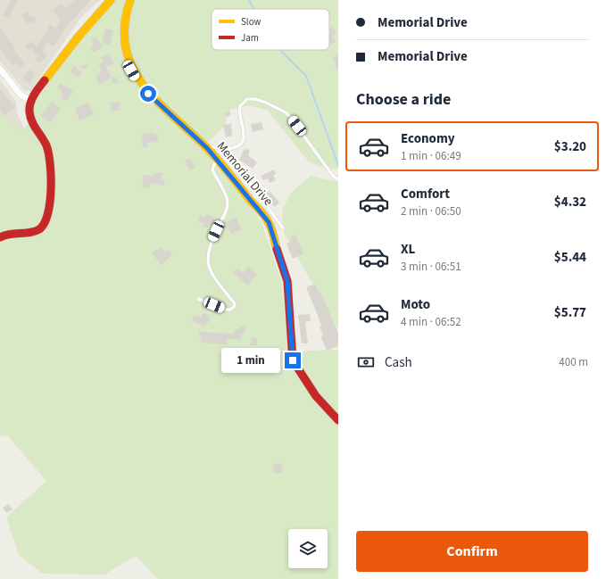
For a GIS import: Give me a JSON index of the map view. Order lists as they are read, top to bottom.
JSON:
{
  "streets": {
    "street": ["Memorial Drive"]
  },
  "legend": ["Slow", "Jam"],
  "page": {
    "banner": ["Memorial Drive", "Memorial Drive"],
    "heading": "Choose a ride",
    "list": [
      {
        "name": "Economy",
        "note": "1 min · 06:49",
        "value": "$3.20"
      },
      {
        "name": "Comfort",
        "note": "2 min · 06:50",
        "value": "$4.32"
      },
      {
        "name": "XL",
        "note": "3 min · 06:51",
        "value": "$5.44"
      },
      {
        "name": "Moto",
        "note": "4 min · 06:52",
        "value": "$5.77"
      }
    ],
    "pay": ["Cash", "400 m"],
    "bubble": "1 min",
    "buttons": "Confirm"
  }
}
